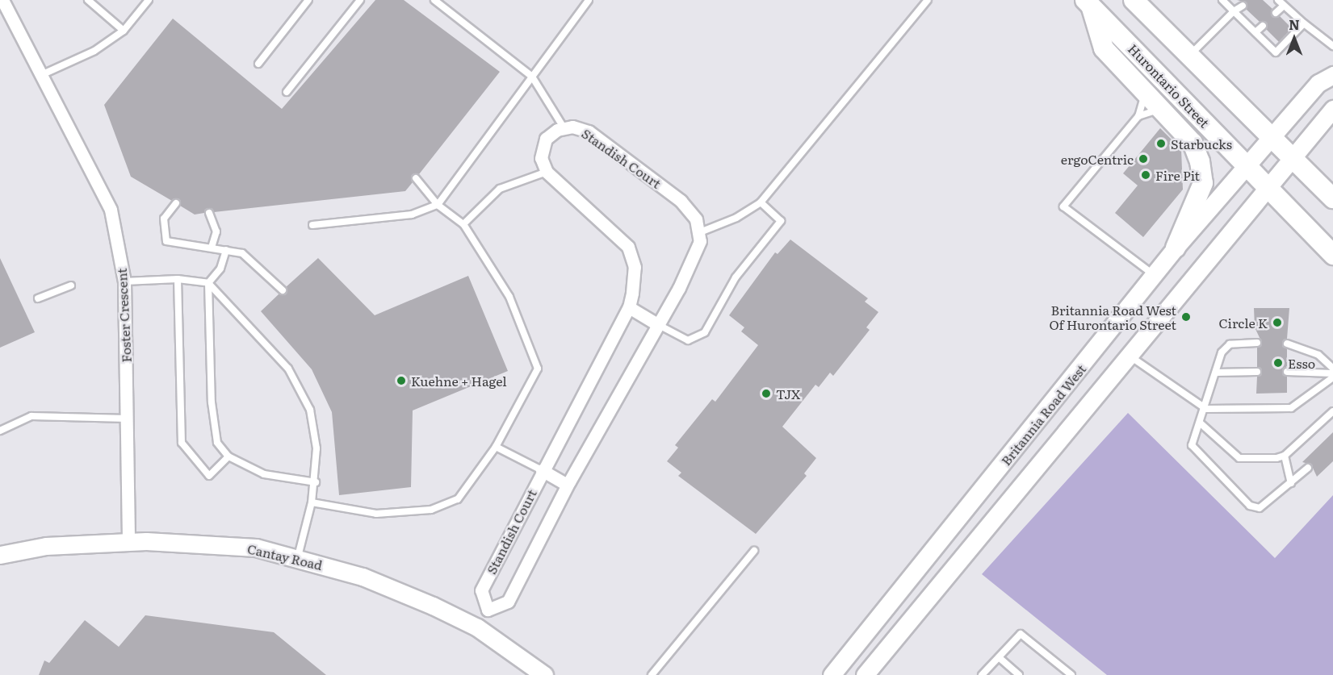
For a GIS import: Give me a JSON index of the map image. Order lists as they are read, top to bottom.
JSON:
{
  "streets": {
    "main road": ["Hurontario Street", "Britannia Road West", "Cantay Road"],
    "street": ["Standish Court", "Foster Crescent"]
  },
  "crossings": [
    ["Hurontario Street", "Britannia Road West"],
    ["Foster Crescent", "Cantay Road"]
  ],
  "places": [
    "Starbucks",
    "ergoCentric",
    "Fire Pit",
    "Britannia Road West Of Hurontario Street",
    "Circle K",
    "Esso",
    "Kuehne + Hagel",
    "TJX"
  ],
  "north": "top"
}
